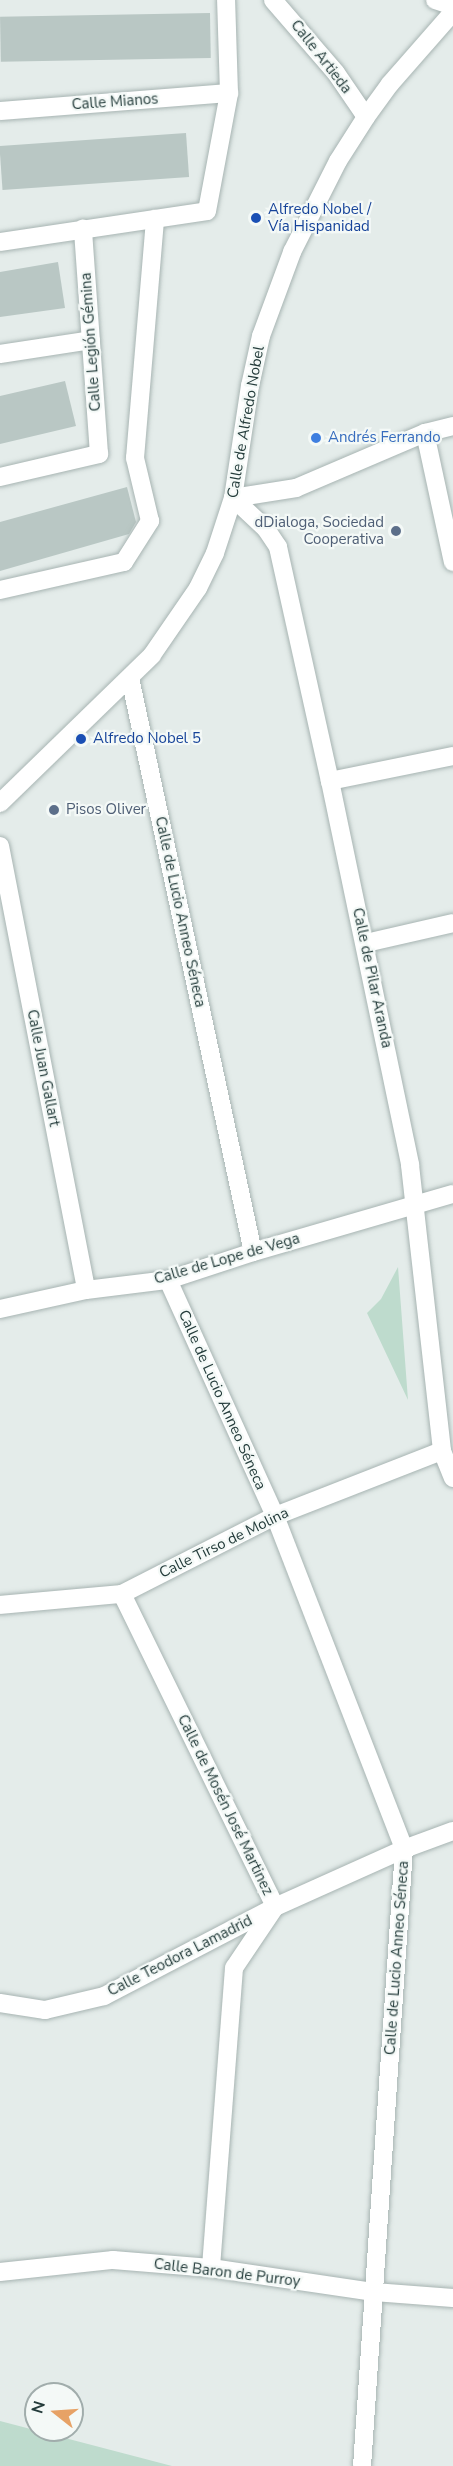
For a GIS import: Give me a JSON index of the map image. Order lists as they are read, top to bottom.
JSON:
{
  "streets": {
    "street": [
      "Calle Artieda",
      "Calle Mianos",
      "Calle Legión Gémina",
      "Calle de Alfredo Nobel",
      "Calle de Lucio Anneo Séneca",
      "Calle de Pilar Aranda",
      "Calle Juan Gallart",
      "Calle de Lope de Vega",
      "Calle Tirso de Molina",
      "Calle de Mosén José Martinez",
      "Calle Teodora Lamadrid",
      "Calle Baron de Purroy"
    ]
  },
  "crossings": [
    ["Calle Artieda", "Calle de Alfredo Nobel"],
    ["Calle de Alfredo Nobel", "Calle de Lucio Anneo Séneca"],
    ["Calle de Alfredo Nobel", "Calle de Pilar Aranda"],
    ["Calle de Lucio Anneo Séneca", "Calle de Lope de Vega"],
    ["Calle de Lucio Anneo Séneca", "Calle Tirso de Molina"],
    ["Calle de Lucio Anneo Séneca", "Calle Teodora Lamadrid"],
    ["Calle de Lucio Anneo Séneca", "Calle Baron de Purroy"],
    ["Calle de Pilar Aranda", "Calle de Lope de Vega"],
    ["Calle de Pilar Aranda", "Calle Tirso de Molina"],
    ["Calle Juan Gallart", "Calle de Lope de Vega"],
    ["Calle Tirso de Molina", "Calle de Mosén José Martinez"],
    ["Calle de Mosén José Martinez", "Calle Teodora Lamadrid"],
    ["Calle de Mosén José Martinez", "Calle Baron de Purroy"]
  ],
  "places": [
    "Alfredo Nobel / Vía Hispanidad",
    "Andrés Ferrando",
    "dDialoga, Sociedad Cooperativa",
    "Alfredo Nobel 5",
    "Pisos Oliver"
  ],
  "north": "left"
}
